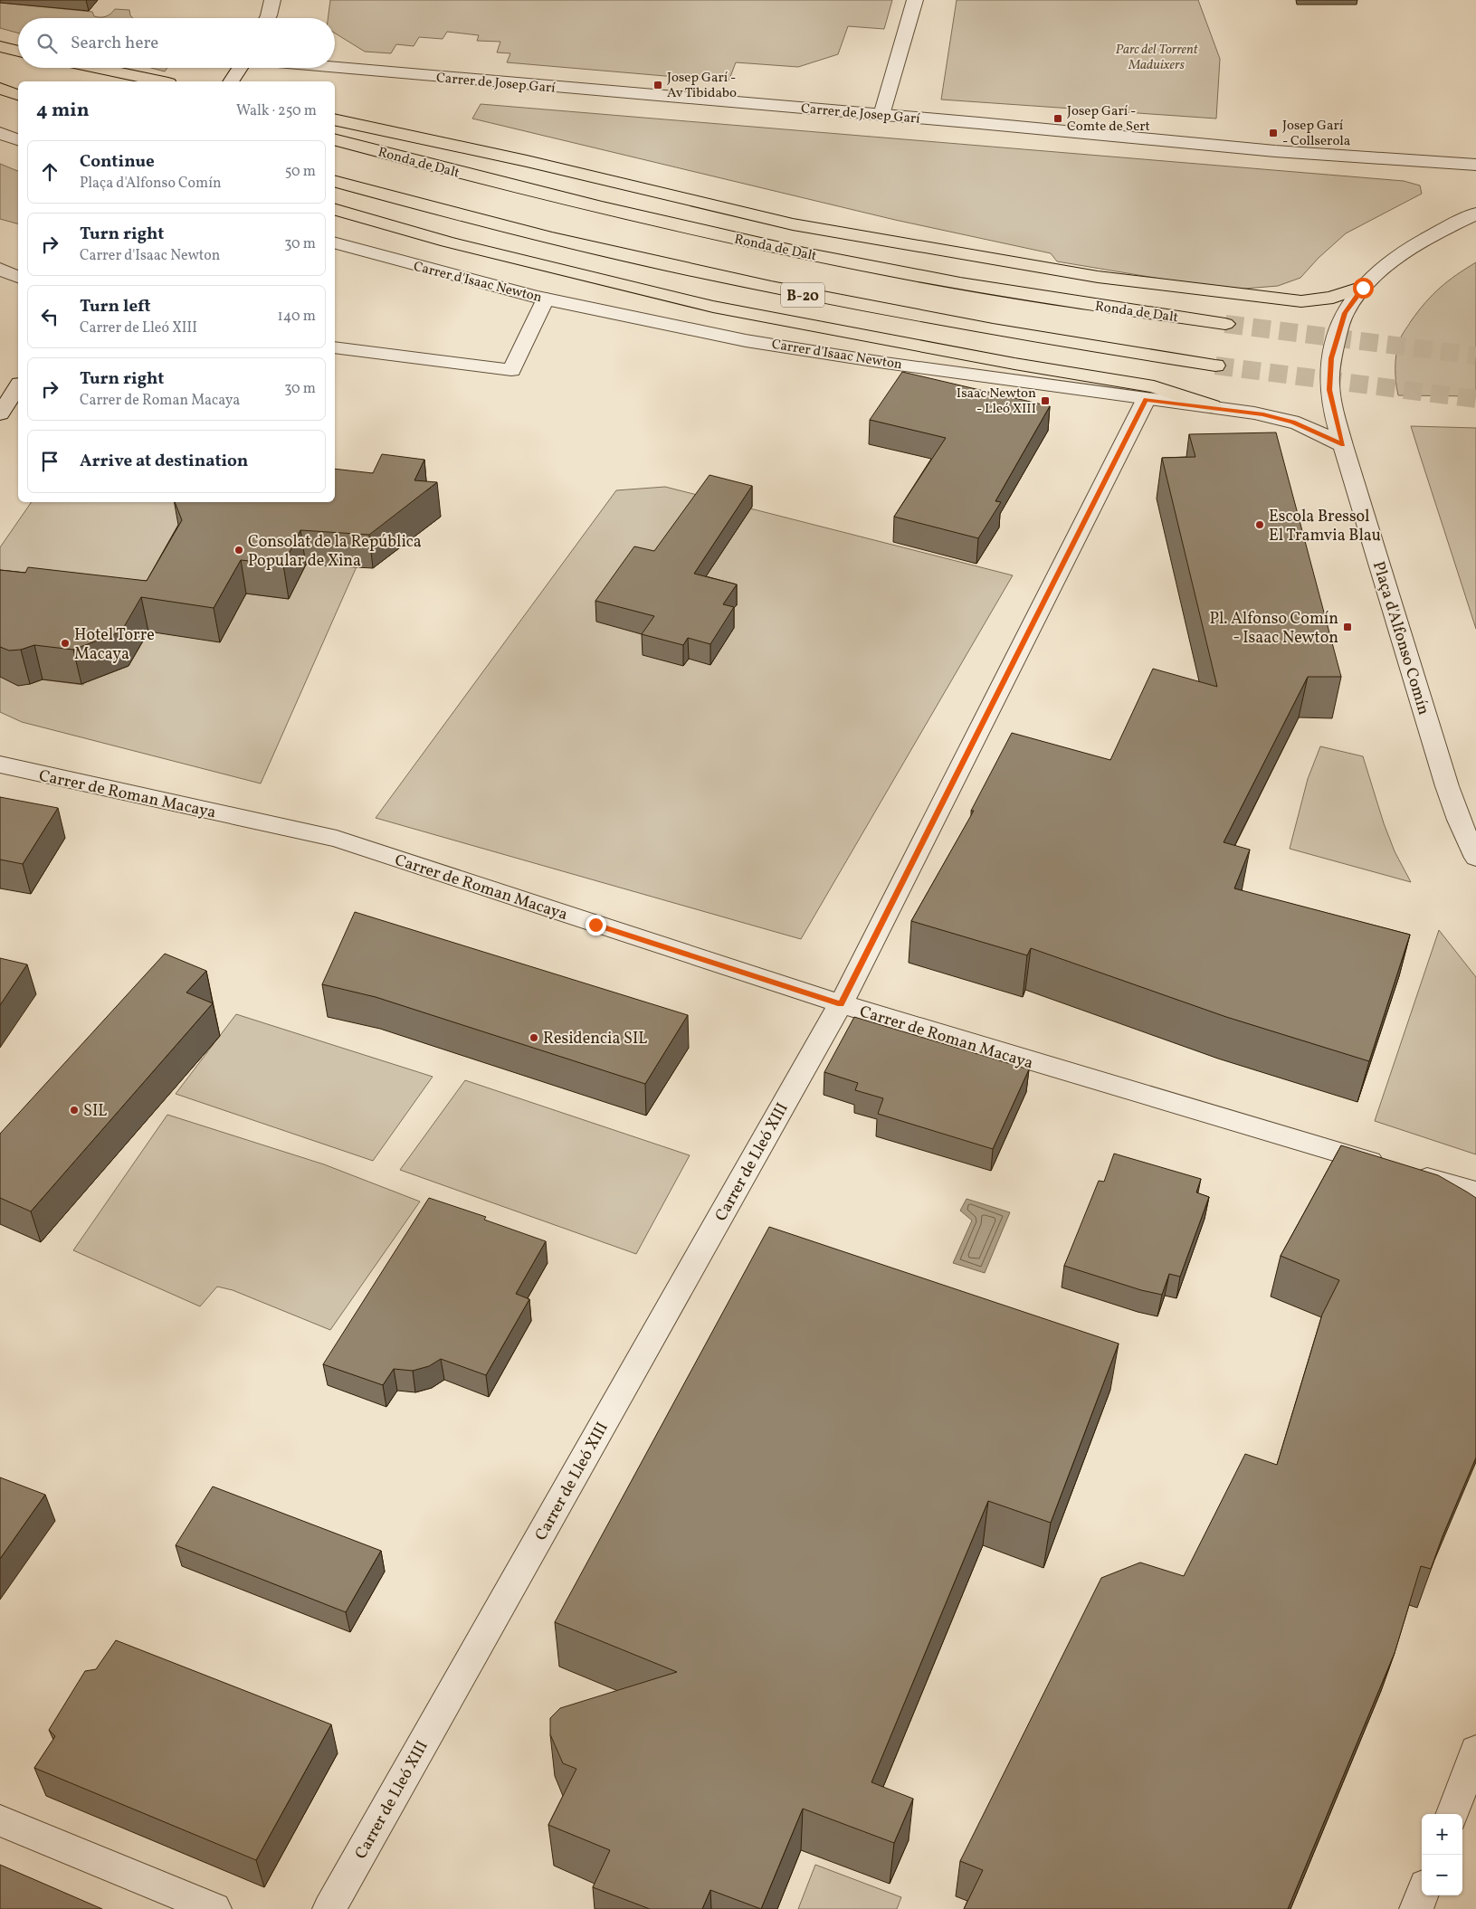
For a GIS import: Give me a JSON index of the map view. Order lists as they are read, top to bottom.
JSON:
{
  "streets": {
    "highway": ["Ronda de Dalt", "B-20"],
    "street": [
      "Carrer de Josep Garí",
      "Carrer d'Isaac Newton",
      "Plaça d'Alfonso Comín",
      "Carrer de Roman Macaya",
      "Carrer de Lleó XIII"
    ]
  },
  "crossings": [
    ["Carrer d'Isaac Newton", "Plaça d'Alfonso Comín"],
    ["Carrer d'Isaac Newton", "Carrer de Lleó XIII"],
    ["Carrer de Roman Macaya", "Carrer de Lleó XIII"]
  ],
  "parks": ["Parc del Torrent Maduixers"],
  "places": {
    "transit": [
      "Josep Garí - Av Tibidabo",
      "Josep Garí - Comte de Sert",
      "Josep Garí - Collserola",
      "Isaac Newton - Lleó XIII",
      "Pl. Alfonso Comín - Isaac Newton"
    ],
    "other": [
      "Escola Bressol El Tramvia Blau",
      "Consolat de la República Popular de Xina",
      "Hotel Torre Macaya",
      "Residencia SIL",
      "SIL"
    ]
  },
  "page": {
    "search": "Search here",
    "heading": ["4 min", "Walk · 250 m"],
    "list": [
      ["Continue", "Plaça d'Alfonso Comín", "50 m"],
      ["Turn right", "Carrer d'Isaac Newton", "30 m"],
      ["Turn left", "Carrer de Lleó XIII", "140 m"],
      ["Turn right", "Carrer de Roman Macaya", "30 m"],
      "Arrive at destination"
    ],
    "map_buttons": ["+", "−"]
  }
}
